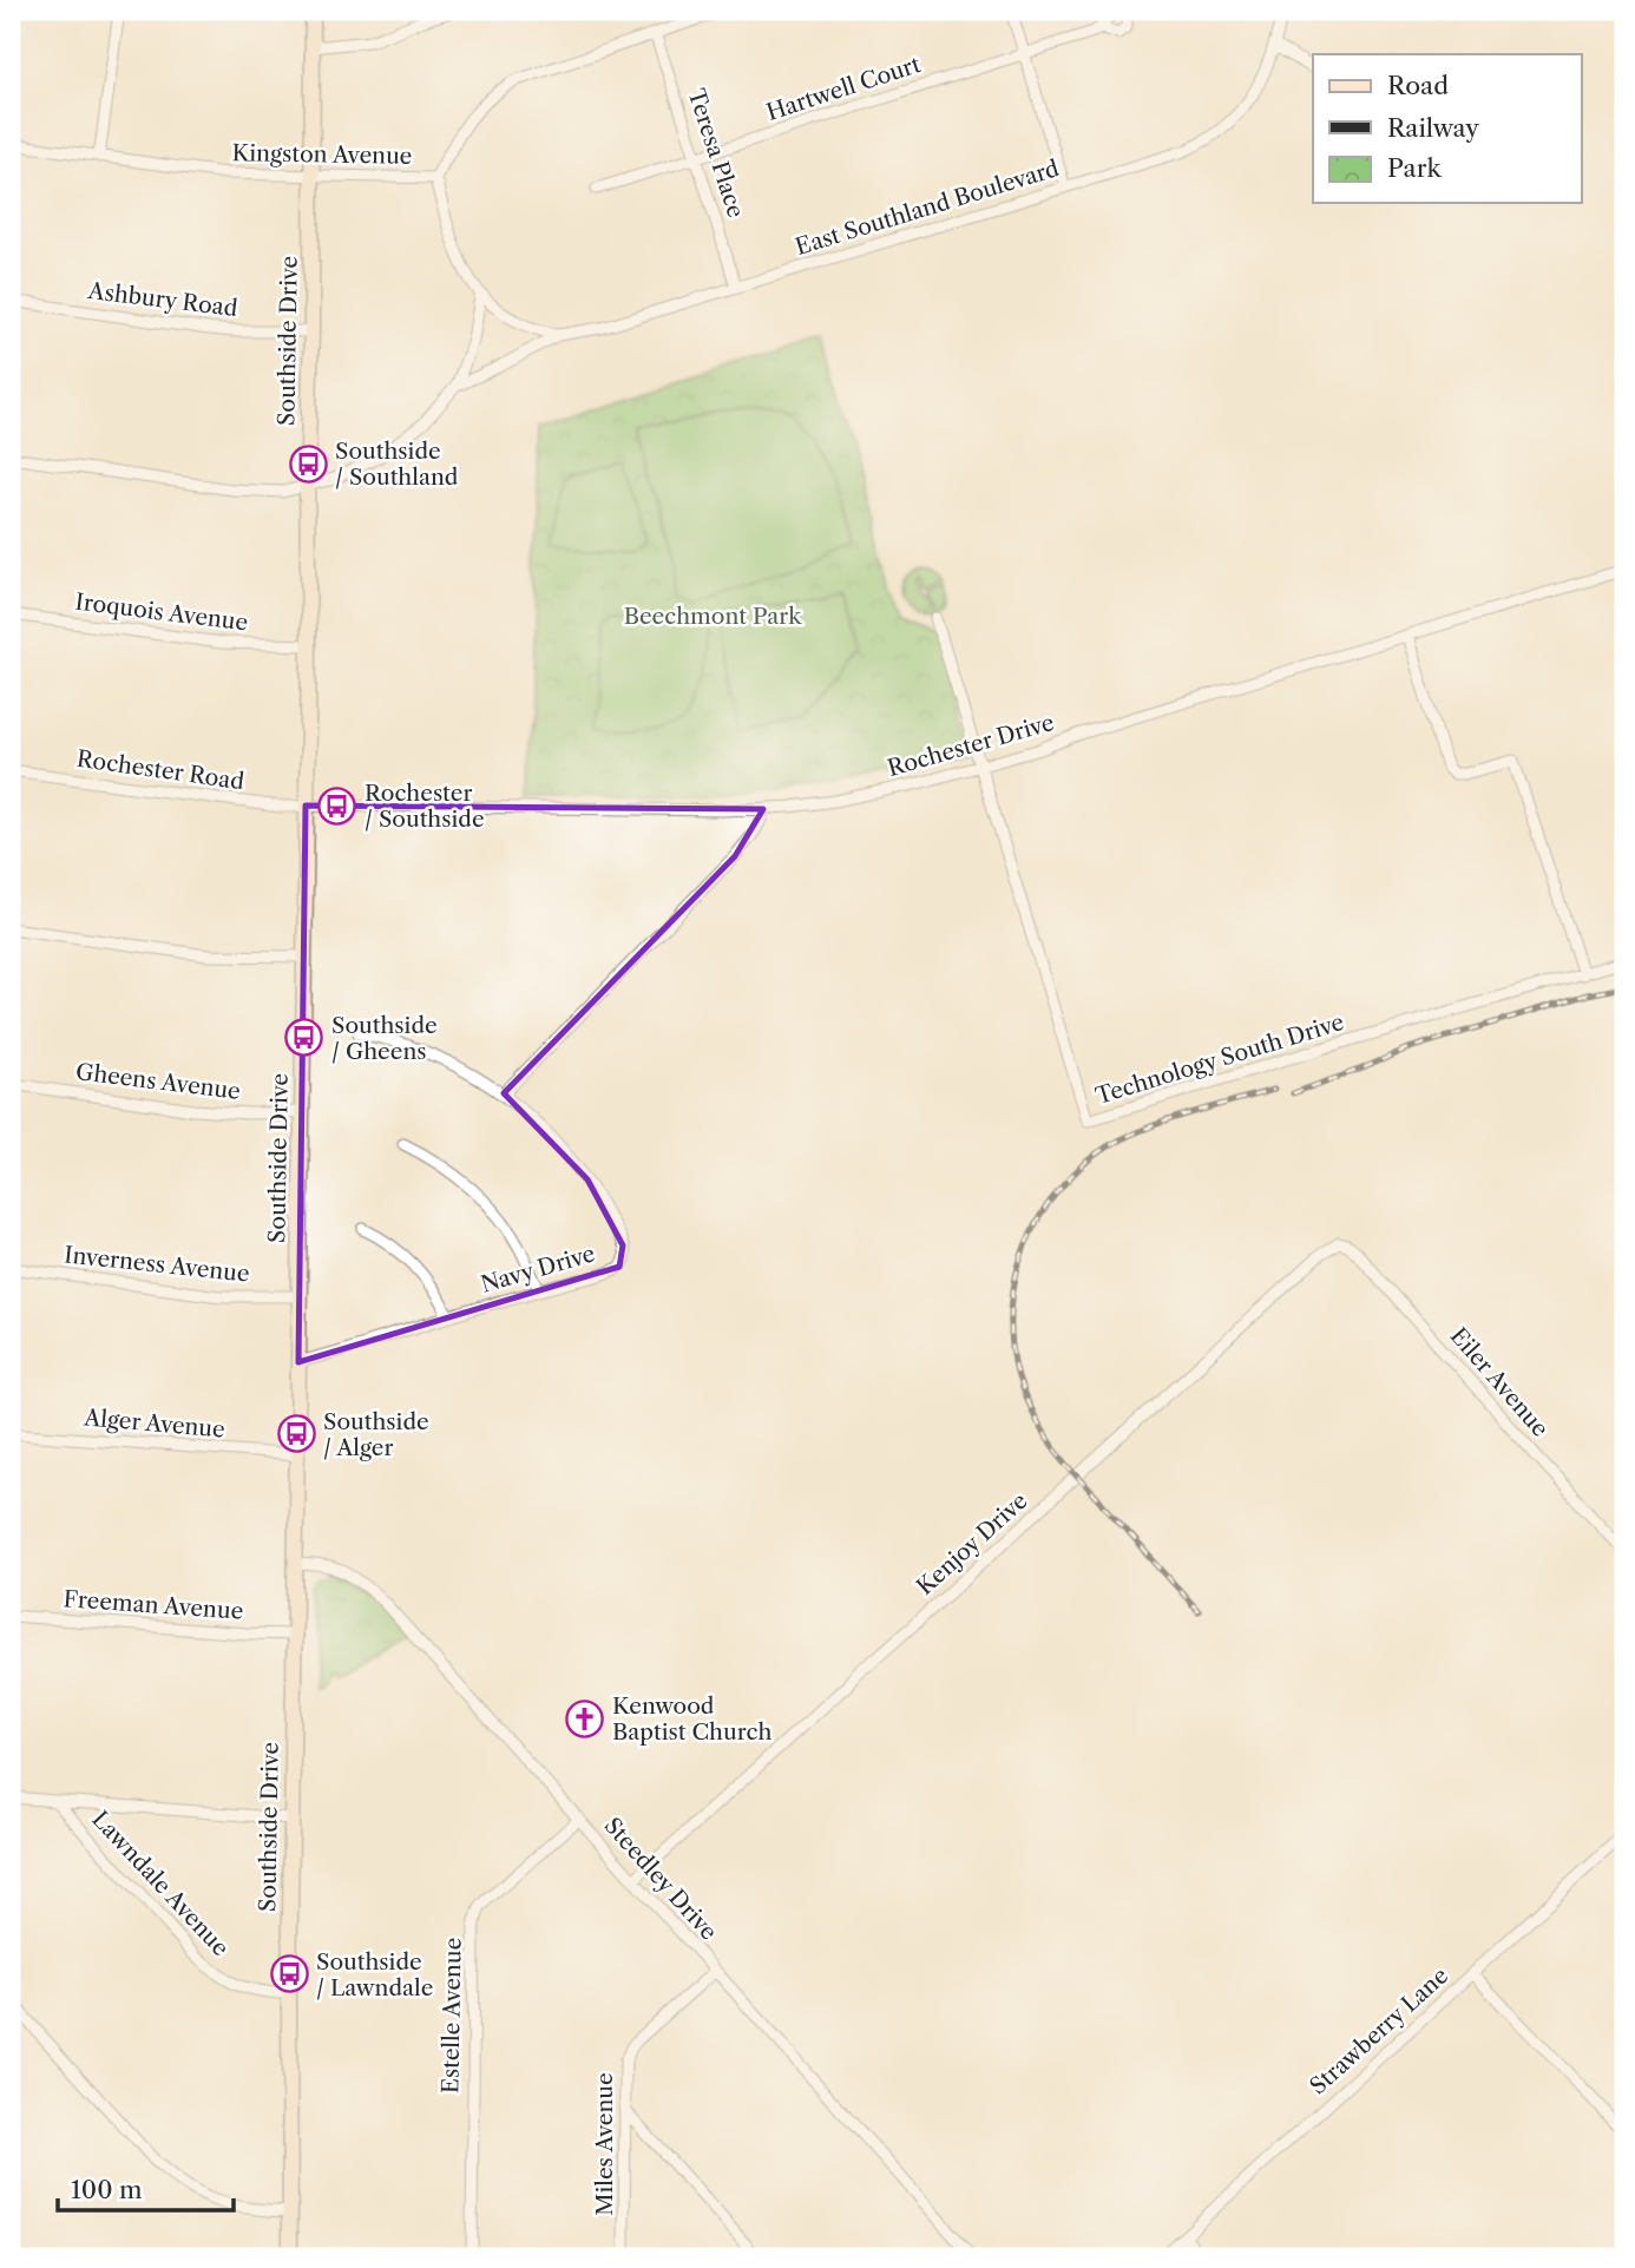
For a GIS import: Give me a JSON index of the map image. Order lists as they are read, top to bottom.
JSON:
{
  "streets": {
    "main road": ["Southside Drive"],
    "street": [
      "Hartwell Court",
      "Teresa Place",
      "Kingston Avenue",
      "East Southland Boulevard",
      "Ashbury Road",
      "Iroquois Avenue",
      "Rochester Drive",
      "Rochester Road",
      "Technology South Drive",
      "Gheens Avenue",
      "Inverness Avenue",
      "Navy Drive",
      "Eiler Avenue",
      "Alger Avenue",
      "Kenjoy Drive",
      "Freeman Avenue",
      "Steedley Drive",
      "Lawndale Avenue",
      "Estelle Avenue",
      "Strawberry Lane",
      "Miles Avenue"
    ]
  },
  "crossings": [
    ["Hartwell Court", "Teresa Place"],
    ["Teresa Place", "Kingston Avenue"],
    ["Teresa Place", "East Southland Boulevard"],
    ["Kingston Avenue", "Southside Drive"],
    ["Ashbury Road", "Southside Drive"],
    ["Southside Drive", "Iroquois Avenue"],
    ["Southside Drive", "Rochester Drive"],
    ["Southside Drive", "Rochester Road"],
    ["Southside Drive", "Gheens Avenue"],
    ["Southside Drive", "Inverness Avenue"],
    ["Southside Drive", "Navy Drive"],
    ["Southside Drive", "Alger Avenue"],
    ["Southside Drive", "Freeman Avenue"],
    ["Southside Drive", "Steedley Drive"],
    ["Southside Drive", "Lawndale Avenue"],
    ["Rochester Drive", "Rochester Road"],
    ["Rochester Drive", "Technology South Drive"],
    ["Eiler Avenue", "Kenjoy Drive"],
    ["Kenjoy Drive", "Steedley Drive"],
    ["Steedley Drive", "Estelle Avenue"],
    ["Steedley Drive", "Miles Avenue"]
  ],
  "parks": ["Beechmont Park"],
  "places": {
    "bus stop": [
      "Southside / Southland",
      "Rochester / Southside",
      "Southside / Gheens",
      "Southside / Alger",
      "Southside / Lawndale"
    ],
    "church": ["Kenwood Baptist Church"]
  },
  "legend": ["Road", "Railway", "Park"],
  "scale_bar": "100 m"
}
